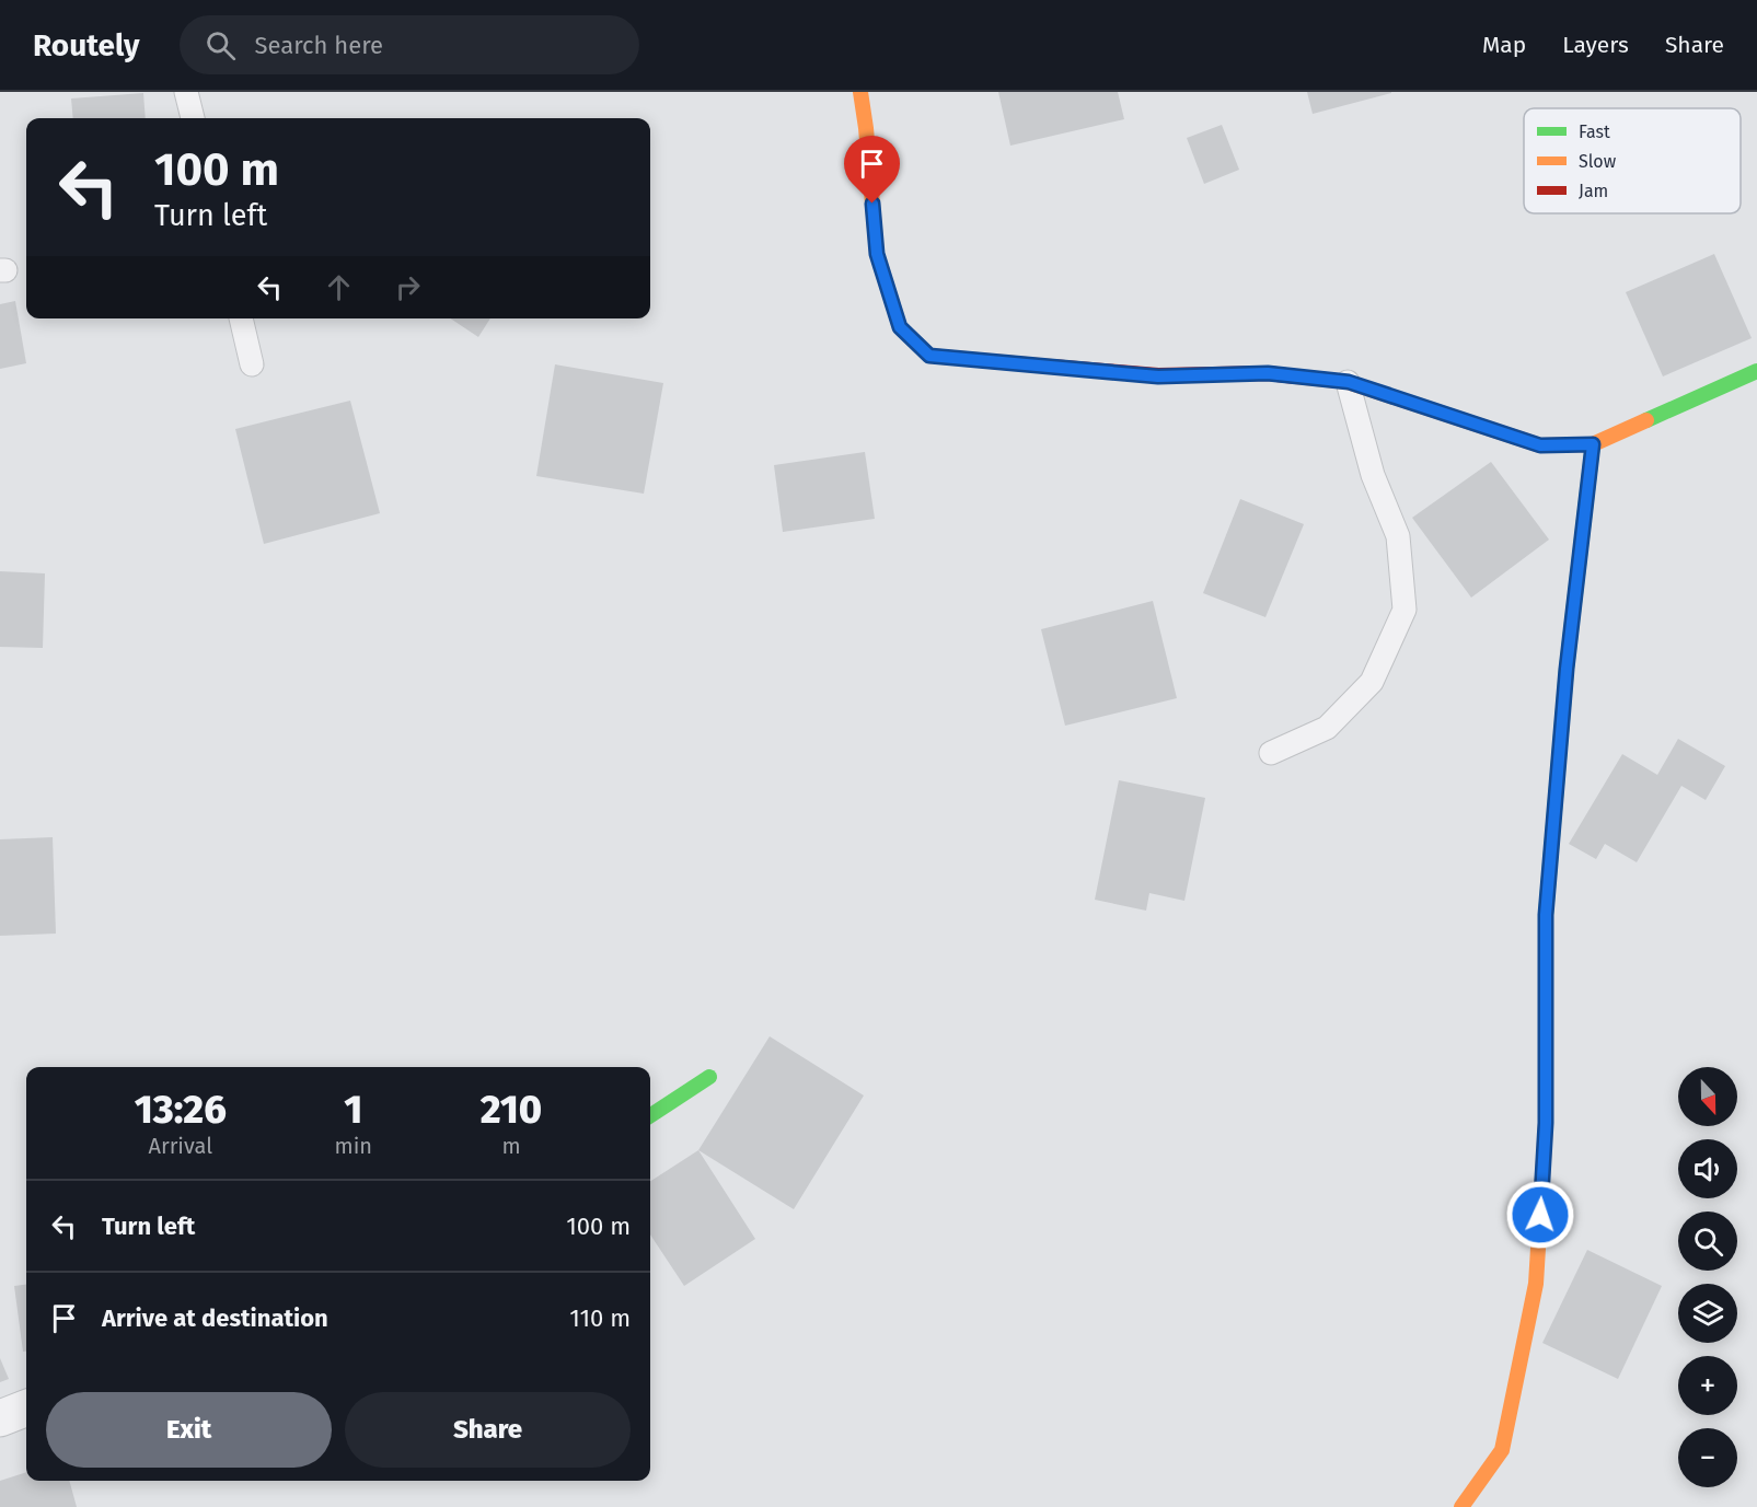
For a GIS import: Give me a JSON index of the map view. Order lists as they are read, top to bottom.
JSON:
{
  "legend": ["Fast", "Slow", "Jam"],
  "north": "bottom",
  "page": {
    "header": "Routely",
    "search": "Search here",
    "nav": ["Map", "Layers", "Share"],
    "turn": ["100 m", "Turn left"],
    "map_buttons": ["+", "−"],
    "eta": [
      "13:26",
      "Arrival",
      "1",
      "min",
      "210",
      "m"
    ],
    "list": [
      {
        "name": "Turn left",
        "value": "100 m"
      },
      {
        "name": "Arrive at destination",
        "value": "110 m"
      }
    ],
    "buttons": ["Exit", "Share"]
  }
}
